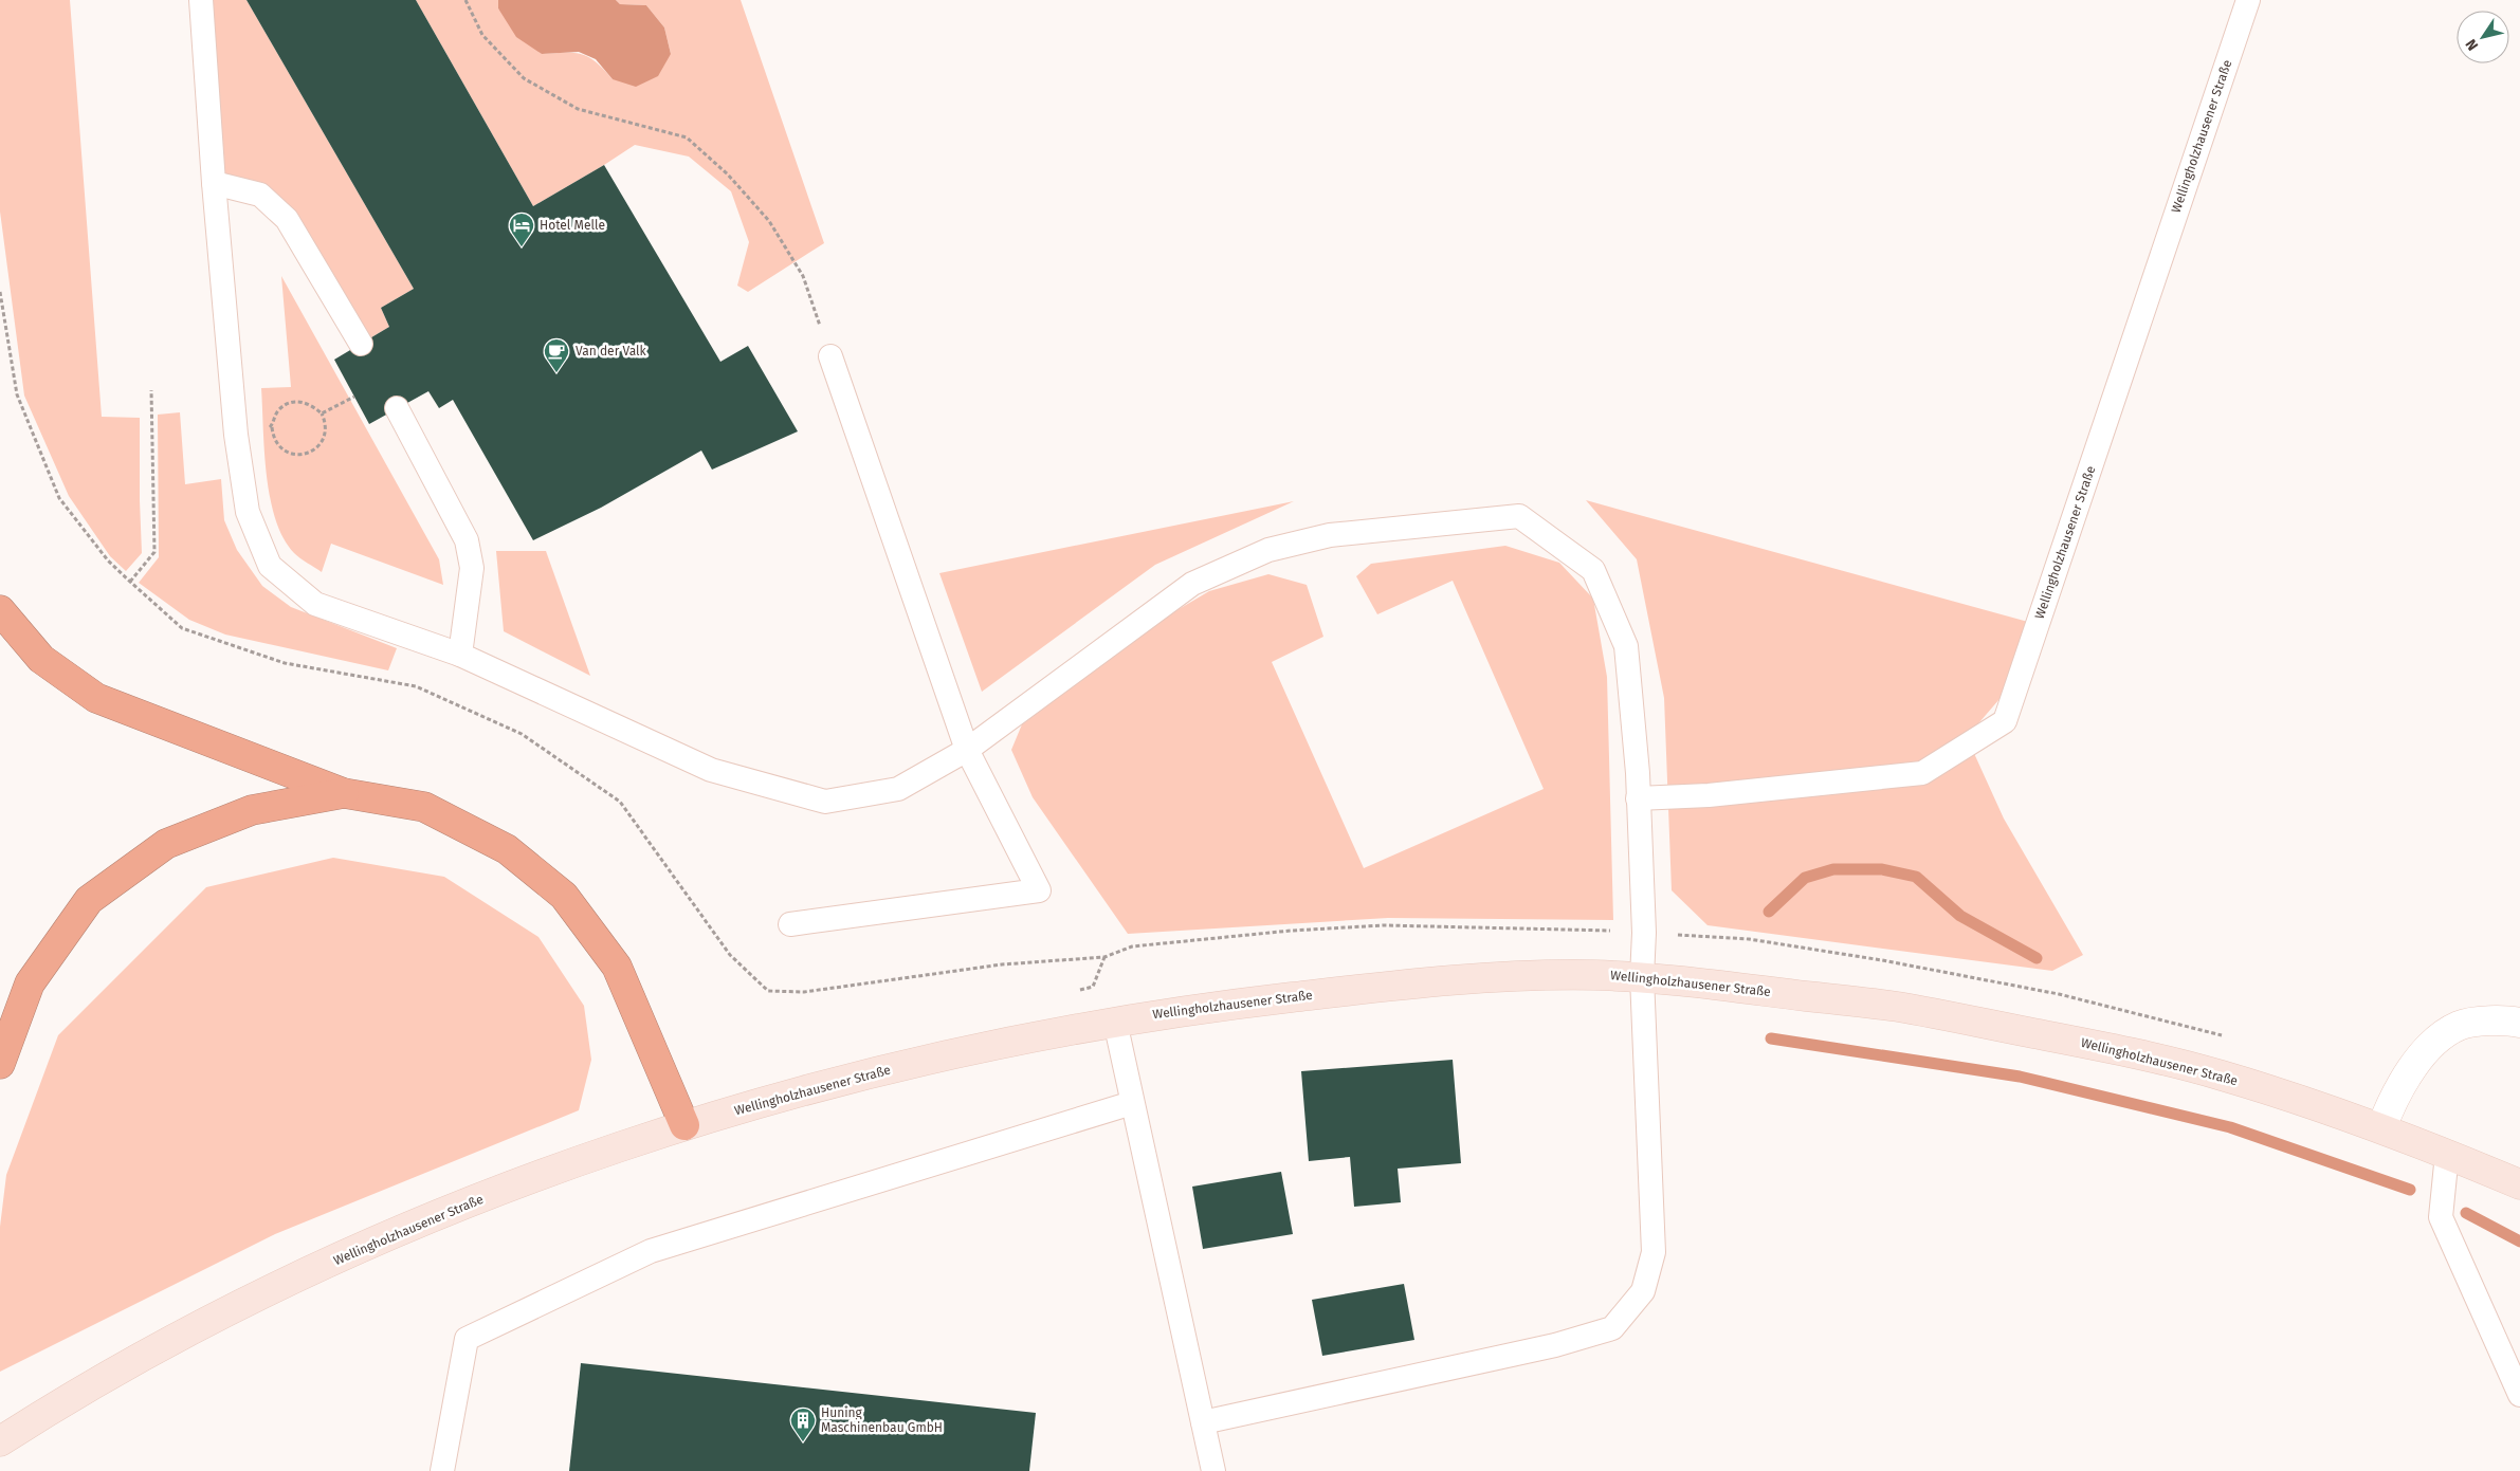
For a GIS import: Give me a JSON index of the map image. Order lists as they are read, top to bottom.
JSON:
{
  "streets": {
    "main road": ["Wellingholzhausener Straße"]
  },
  "places": {
    "hotel": ["Hotel Melle"],
    "cafe": ["Van der Valk"],
    "building": ["Huning Maschinenbau GmbH"]
  },
  "north": "bottom left"
}
